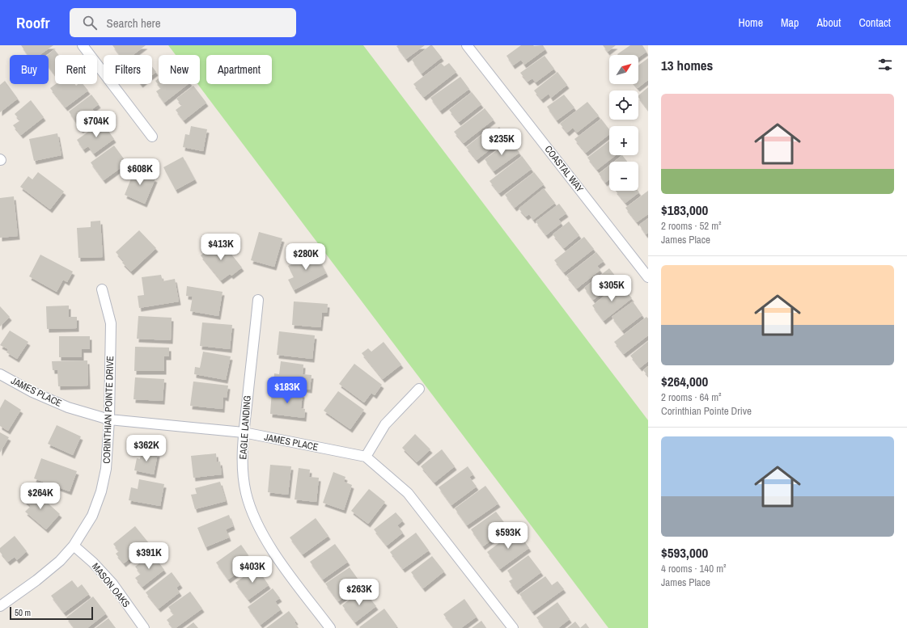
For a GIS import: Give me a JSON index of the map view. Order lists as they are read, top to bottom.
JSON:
{
  "streets": {
    "street": [
      "COASTAL WAY",
      "JAMES PLACE",
      "CORINTHIAN POINTE DRIVE",
      "EAGLE LANDING",
      "MASON OAKS"
    ]
  },
  "crossings": [
    ["JAMES PLACE", "CORINTHIAN POINTE DRIVE"],
    ["JAMES PLACE", "EAGLE LANDING"],
    ["CORINTHIAN POINTE DRIVE", "MASON OAKS"]
  ],
  "scale_bar": "50 m",
  "north": "top right",
  "page": {
    "header": "Roofr",
    "search": "Search here",
    "nav": [
      "Home",
      "Map",
      "About",
      "Contact"
    ],
    "heading": "13 homes",
    "map_buttons": ["+", "−"],
    "chip": [
      "Buy",
      "Rent",
      "Filters",
      "New",
      "Apartment"
    ],
    "list": [
      {
        "name": "$183,000",
        "note": "2 rooms · 52 m² · James Place"
      },
      {
        "name": "$264,000",
        "note": "2 rooms · 64 m² · Corinthian Pointe Drive"
      },
      {
        "name": "$593,000",
        "note": "4 rooms · 140 m² · James Place"
      }
    ],
    "price": [
      "$704K",
      "$235K",
      "$608K",
      "$413K",
      "$280K",
      "$305K",
      "$183K",
      "$362K",
      "$264K",
      "$593K",
      "$391K",
      "$403K",
      "$263K"
    ],
    "scale": "50 m"
  }
}
